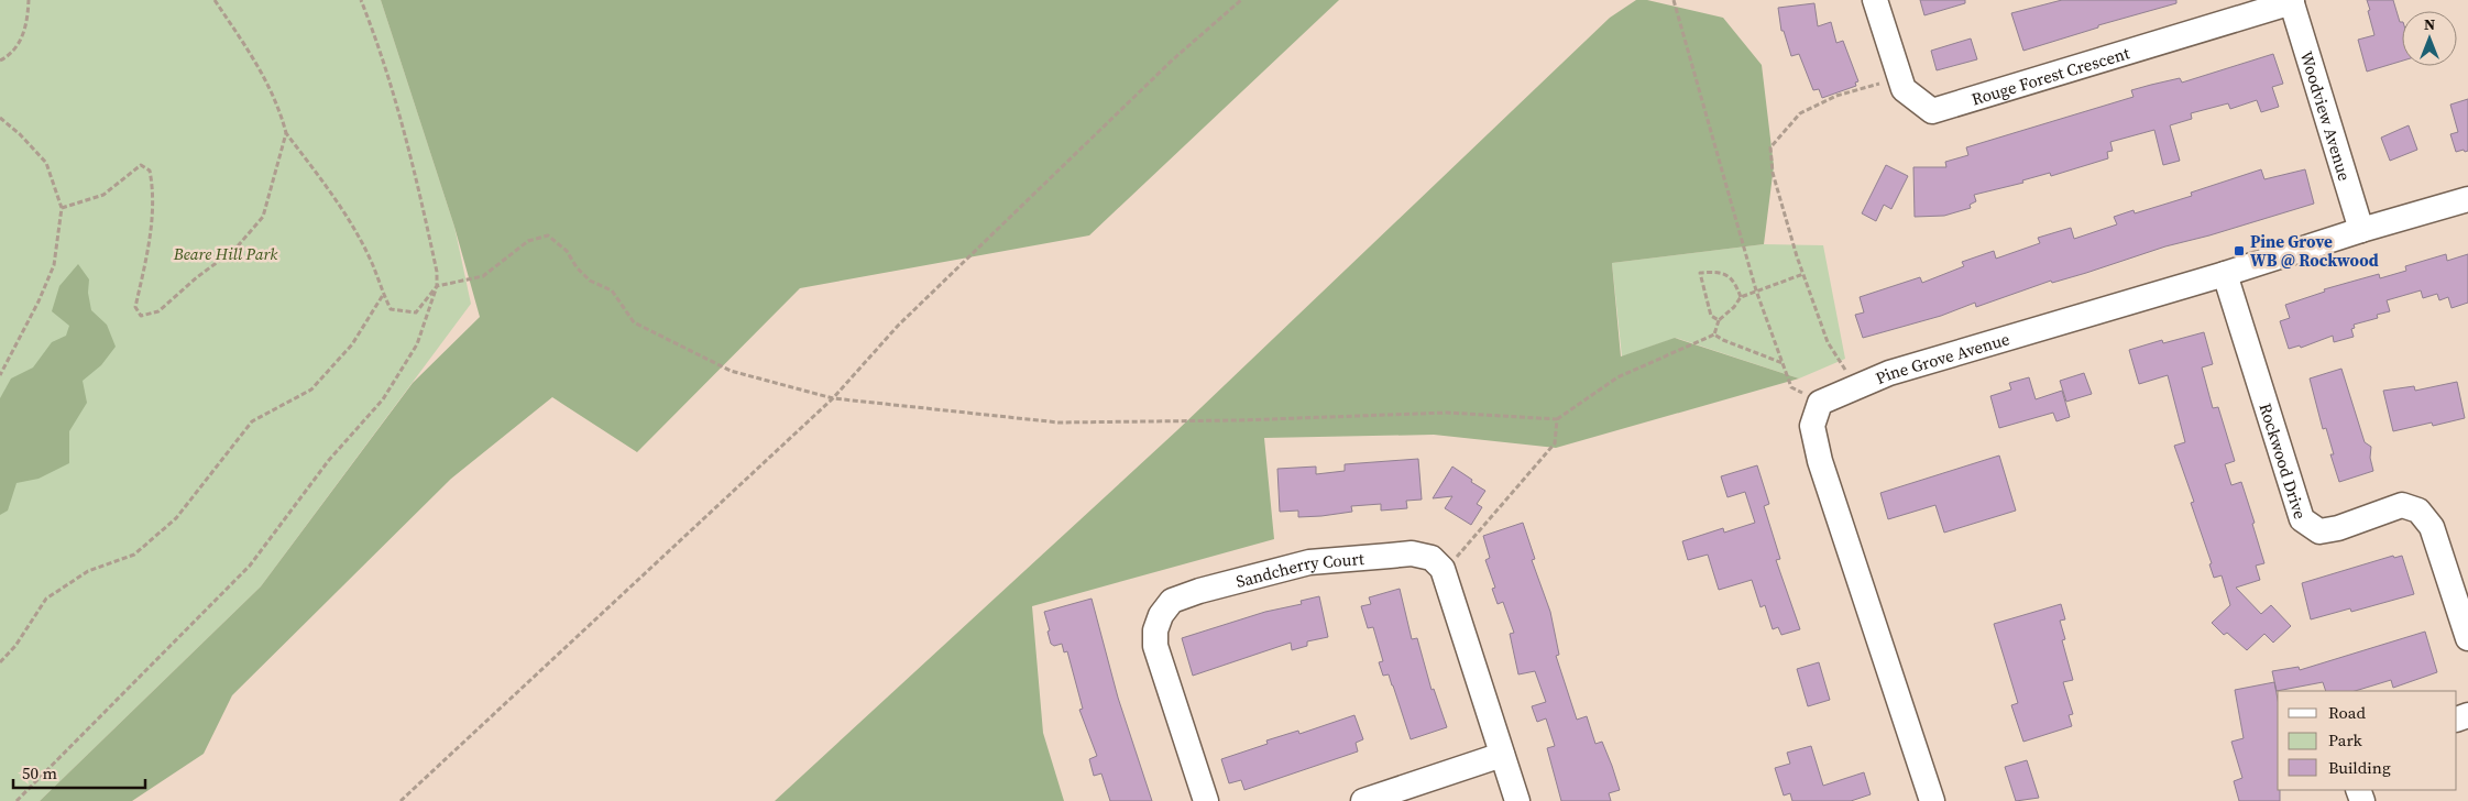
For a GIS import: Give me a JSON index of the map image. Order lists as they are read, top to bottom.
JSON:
{
  "streets": {
    "street": [
      "Rouge Forest Crescent",
      "Woodview Avenue",
      "Pine Grove Avenue",
      "Rockwood Drive",
      "Sandcherry Court"
    ]
  },
  "crossings": [
    ["Rouge Forest Crescent", "Woodview Avenue"],
    ["Woodview Avenue", "Pine Grove Avenue"],
    ["Pine Grove Avenue", "Rockwood Drive"]
  ],
  "parks": ["Beare Hill Park"],
  "places": {
    "transit": ["Pine Grove WB @ Rockwood"]
  },
  "legend": ["Road", "Park", "Building"],
  "scale_bar": "50 m",
  "north": "top"
}
